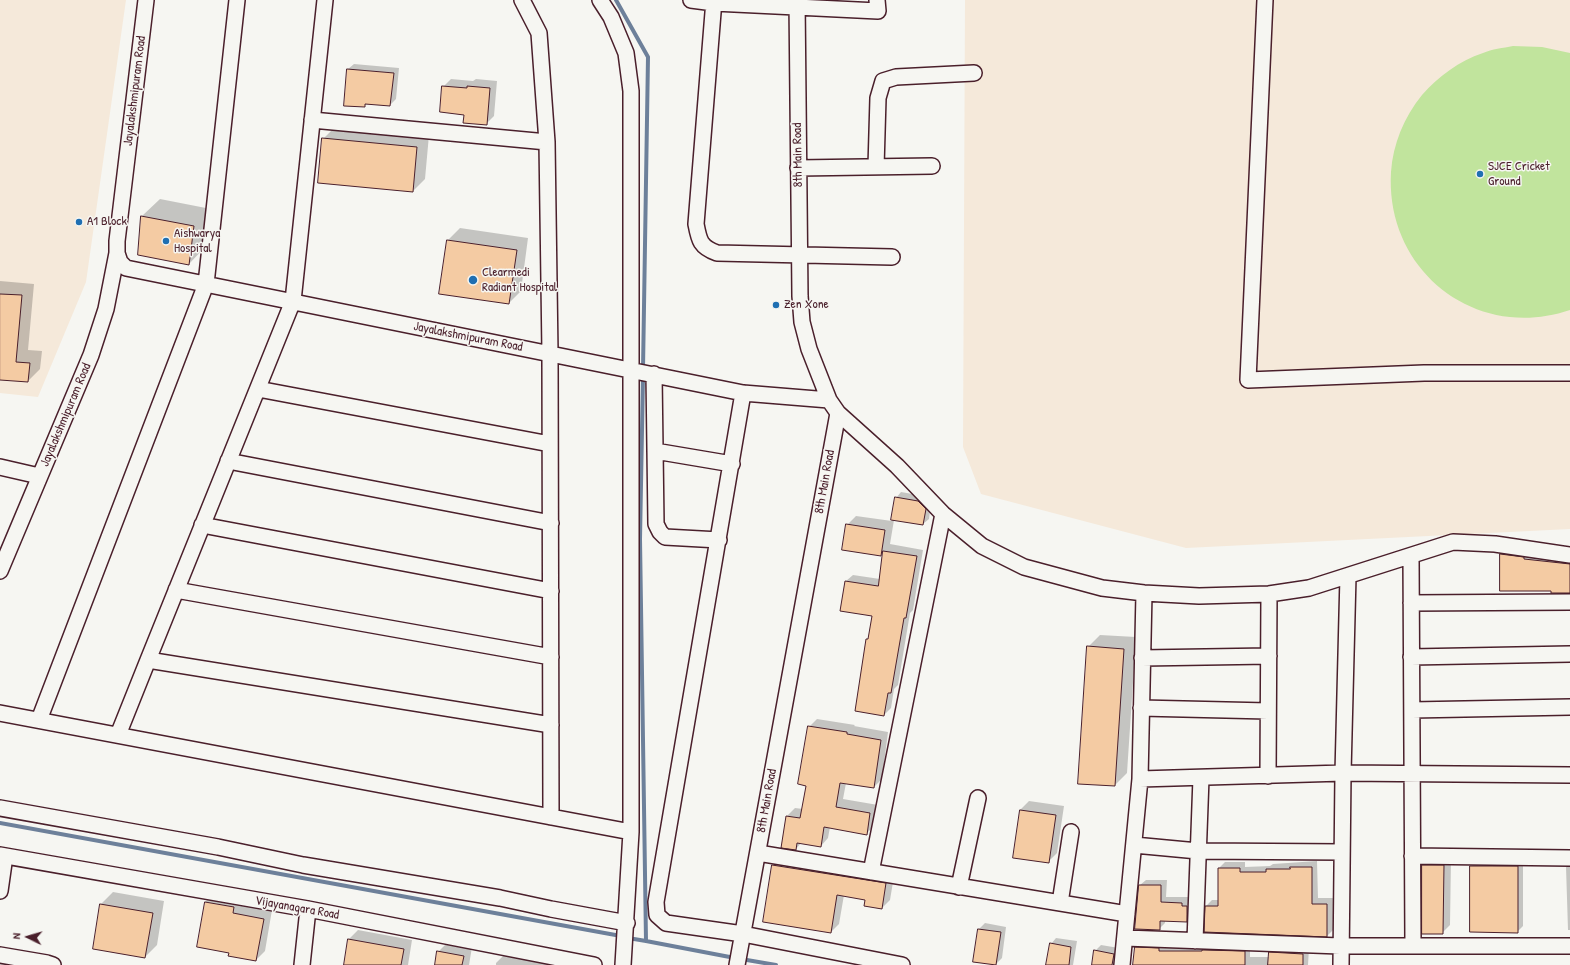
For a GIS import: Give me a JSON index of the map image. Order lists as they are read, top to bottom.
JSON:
{
  "streets": {
    "street": ["Jayalakshmipuram Road", "8th Main Road", "Vijayanagara Road"]
  },
  "crossings": [
    ["Jayalakshmipuram Road", "8th Main Road"]
  ],
  "places": [
    "SJCE Cricket Ground",
    "A1 Block",
    "Aishwarya Hospital",
    "Clearmedi Radiant Hospital",
    "Zen Xone"
  ],
  "north": "left"
}
